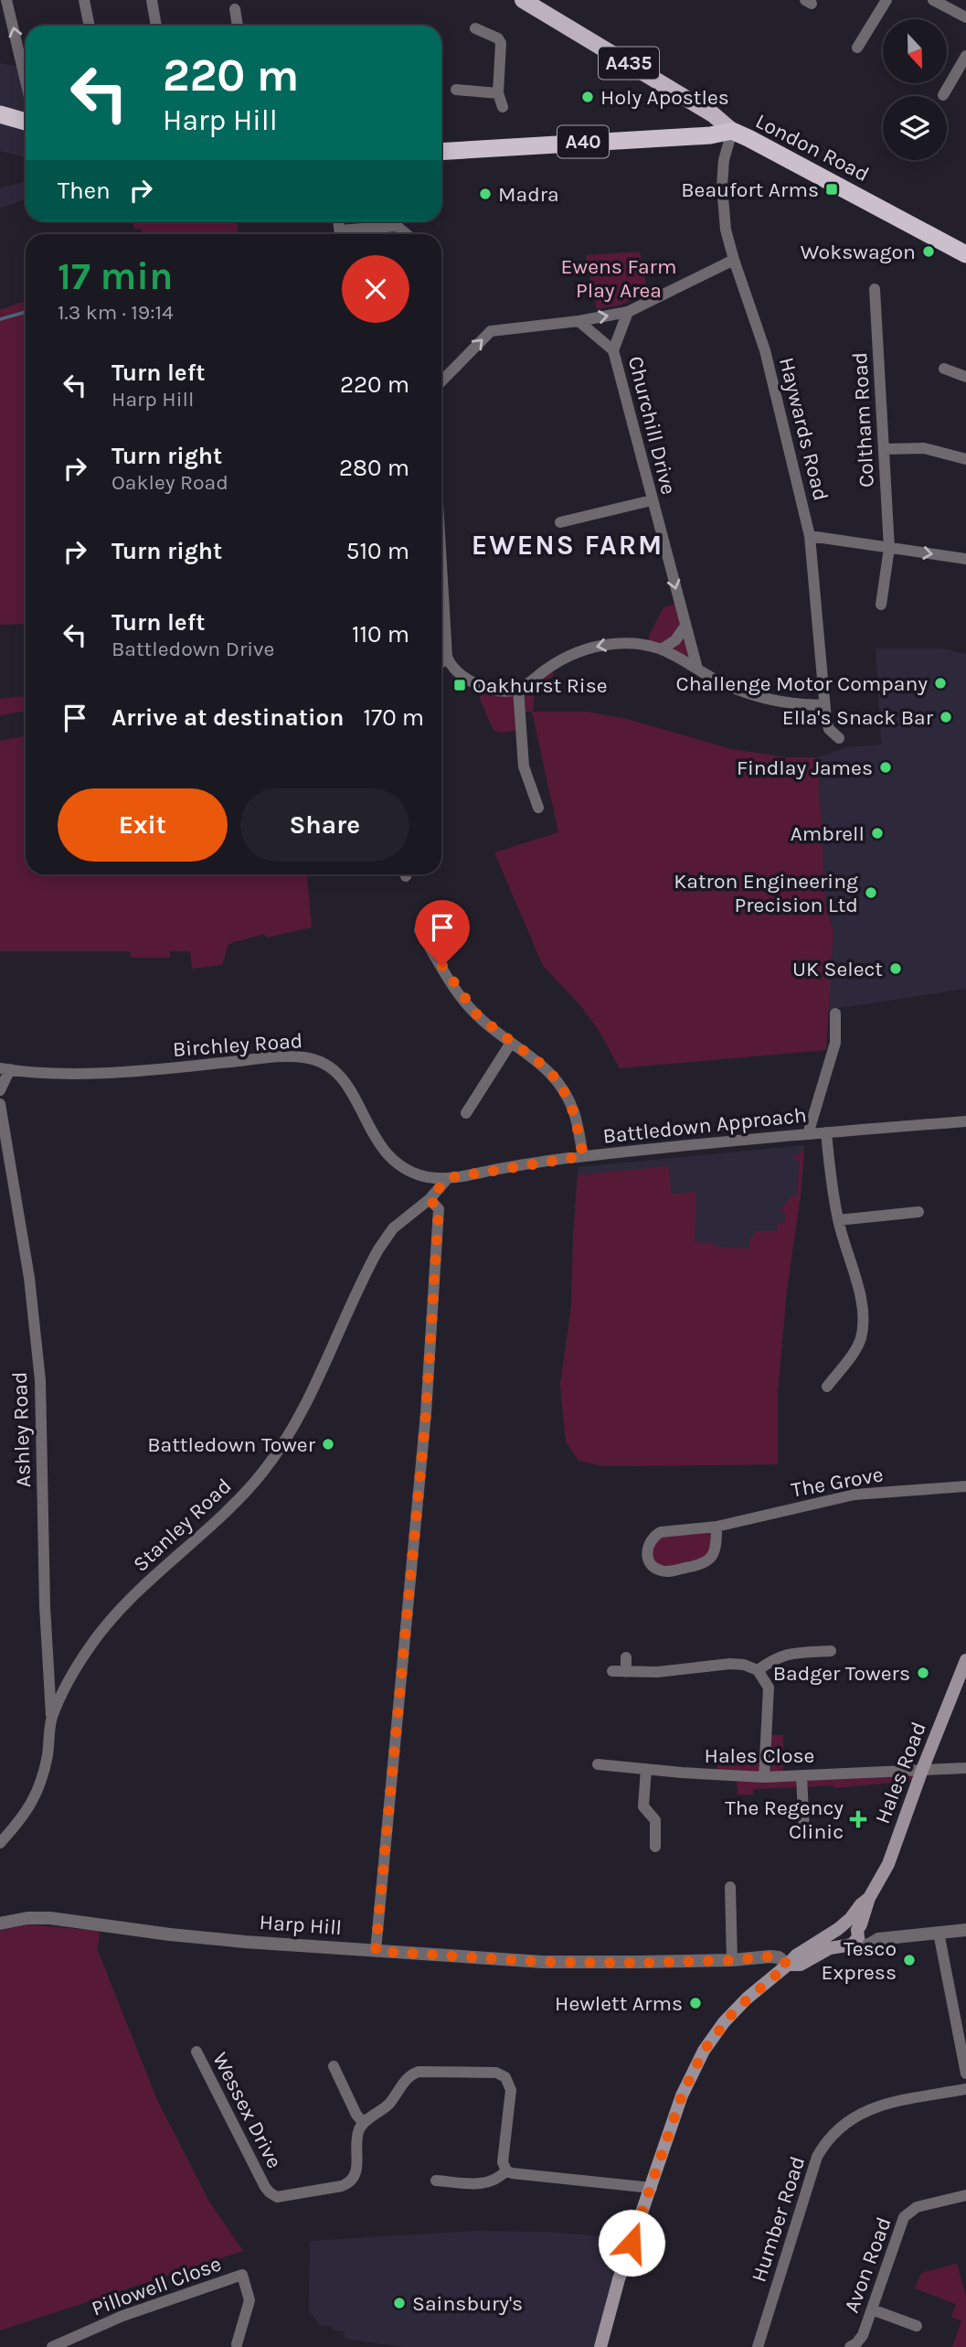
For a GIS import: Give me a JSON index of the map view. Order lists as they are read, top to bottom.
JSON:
{
  "streets": {
    "highway": ["A40", "London Road"],
    "main road": ["A435", "Hales Road"],
    "street": [
      "Coltham Road",
      "Churchill Drive",
      "Haywards Road",
      "Birchley Road",
      "Battledown Approach",
      "Ashley Road",
      "The Grove",
      "Stanley Road",
      "Hales Close",
      "Harp Hill",
      "Wessex Drive",
      "Humber Road",
      "Avon Road",
      "Pillowell Close"
    ]
  },
  "crossings": [
    ["A435", "London Road"],
    ["A435", "Haywards Road"],
    ["London Road", "Haywards Road"],
    ["Birchley Road", "Battledown Approach"],
    ["Birchley Road", "Stanley Road"],
    ["Battledown Approach", "Stanley Road"],
    ["Ashley Road", "Stanley Road"],
    ["Hales Close", "Hales Road"],
    ["Hales Road", "Harp Hill"]
  ],
  "one_way": ["Churchill Drive"],
  "districts": ["EWENS FARM"],
  "parks": ["Ewens Farm Play Area"],
  "places": {
    "other": [
      "Holy Apostles",
      "Madra",
      "Wokswagon",
      "Challenge Motor Company",
      "Ella's Snack Bar",
      "Findlay James",
      "Ambrell",
      "Katron Engineering Precision Ltd",
      "UK Select",
      "Battledown Tower",
      "Badger Towers",
      "Tesco Express",
      "Hewlett Arms",
      "Sainsbury's"
    ],
    "transit": ["Beaufort Arms", "Oakhurst Rise"],
    "health": ["The Regency Clinic"]
  },
  "north": "bottom",
  "page": {
    "turn": ["220 m", "Harp Hill"],
    "then": "Then",
    "heading": ["17 min", "1.3 km · 19:14"],
    "list": [
      {
        "name": "Turn left",
        "note": "Harp Hill",
        "value": "220 m"
      },
      {
        "name": "Turn right",
        "note": "Oakley Road",
        "value": "280 m"
      },
      {
        "name": "Turn right",
        "value": "510 m"
      },
      {
        "name": "Turn left",
        "note": "Battledown Drive",
        "value": "110 m"
      },
      {
        "name": "Arrive at destination",
        "value": "170 m"
      }
    ],
    "buttons": ["Exit", "Share"]
  }
}
